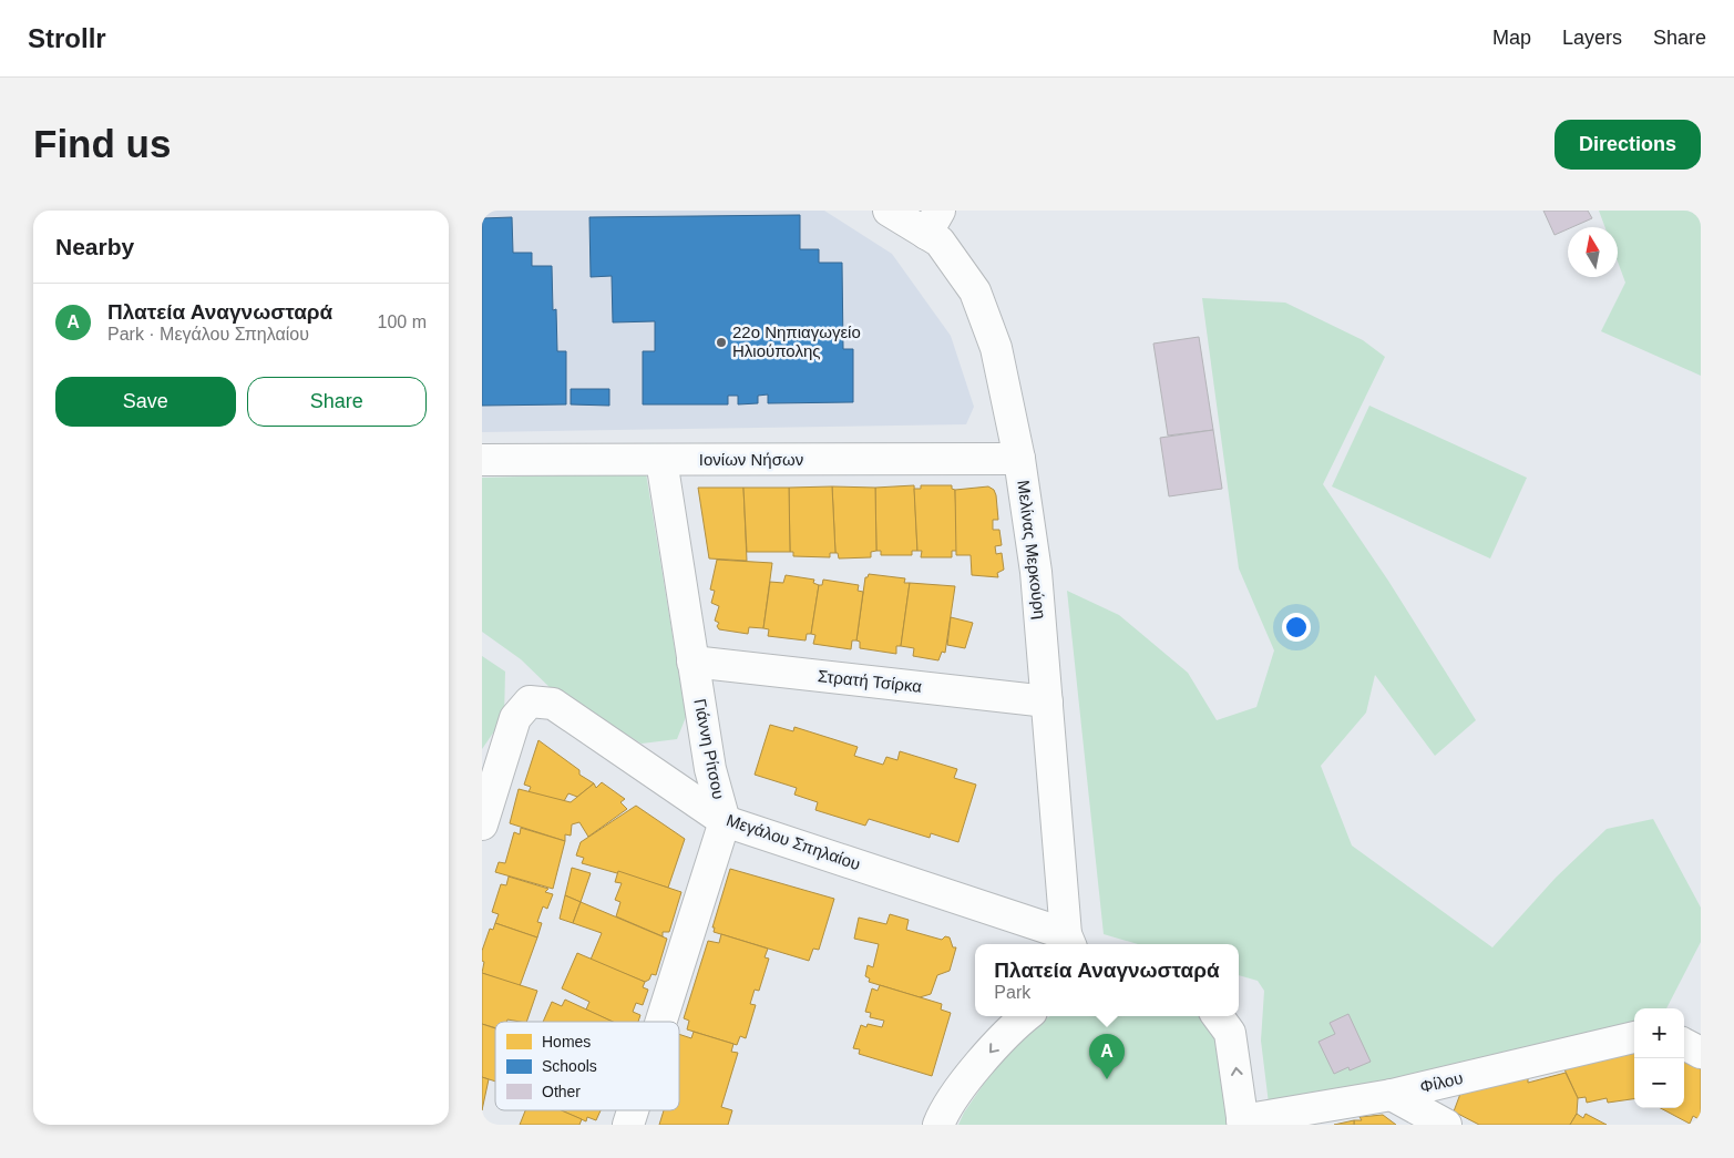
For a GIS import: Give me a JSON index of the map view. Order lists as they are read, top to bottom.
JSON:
{
  "streets": {
    "street": [
      "Ιονίων Νήσων",
      "Μελίνας Μερκούρη",
      "Στρατή Τσίρκα",
      "Γιάννη Ρίτσου",
      "Μεγάλου Σπηλαίου",
      "Φίλου"
    ]
  },
  "crossings": [
    ["Ιονίων Νήσων", "Μελίνας Μερκούρη"],
    ["Ιονίων Νήσων", "Γιάννη Ρίτσου"],
    ["Μελίνας Μερκούρη", "Στρατή Τσίρκα"],
    ["Μελίνας Μερκούρη", "Μεγάλου Σπηλαίου"],
    ["Στρατή Τσίρκα", "Γιάννη Ρίτσου"],
    ["Γιάννη Ρίτσου", "Μεγάλου Σπηλαίου"]
  ],
  "places": ["22ο Νηπιαγωγείο Ηλιούπολης"],
  "legend": ["Homes", "Schools", "Other"],
  "north": "top",
  "page": {
    "header": "Strollr",
    "nav": ["Map", "Layers", "Share"],
    "buttons": [
      "Directions",
      ["Save", "Share"]
    ],
    "title": "Find us",
    "heading": "Nearby",
    "list": [
      {
        "mark": "A",
        "name": "Πλατεία Αναγνωσταρά",
        "note": "Park · Μεγάλου Σπηλαίου",
        "value": "100 m"
      }
    ],
    "popup": ["Πλατεία Αναγνωσταρά", "Park"],
    "map_buttons": ["+", "−"],
    "pins": "A"
  }
}
